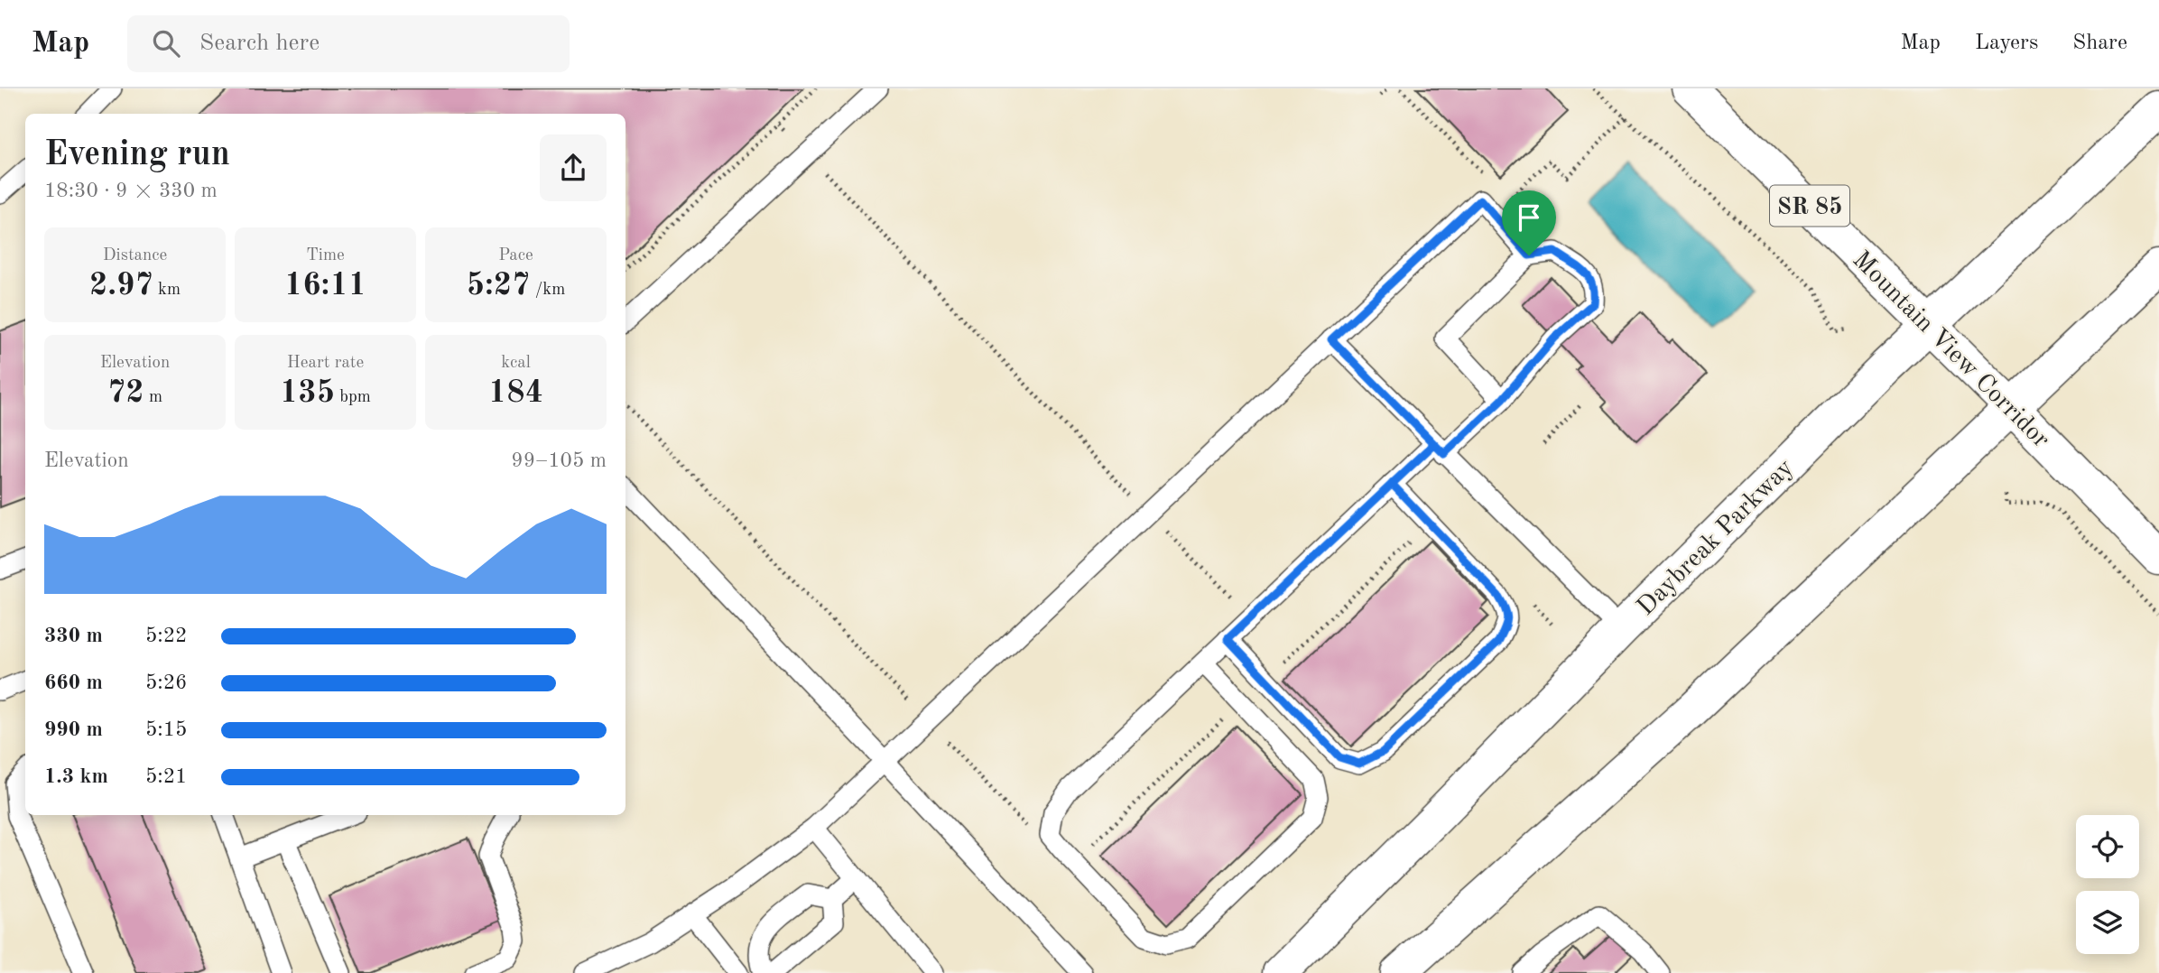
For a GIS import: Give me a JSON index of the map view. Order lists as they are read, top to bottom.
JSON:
{
  "streets": {
    "main road": ["SR 85", "Mountain View Corridor", "Daybreak Parkway"]
  },
  "crossings": [
    ["Mountain View Corridor", "Daybreak Parkway"]
  ],
  "page": {
    "header": "Map",
    "search": "Search here",
    "nav": ["Map", "Layers", "Share"],
    "heading": ["Evening run", "18:30 · 9 × 330 m"],
    "stats": [
      ["Distance", "2.97 km"],
      ["Time", "16:11"],
      ["Pace", "5:27 /km"],
      ["Elevation", "72 m"],
      ["Heart rate", "135 bpm"],
      ["kcal", "184"]
    ],
    "chart": ["Elevation", "99–105 m"],
    "list": [
      {
        "name": "330 m",
        "note": "5:22"
      },
      {
        "name": "660 m",
        "note": "5:26"
      },
      {
        "name": "990 m",
        "note": "5:15"
      },
      {
        "name": "1.3 km",
        "note": "5:21"
      }
    ]
  }
}
